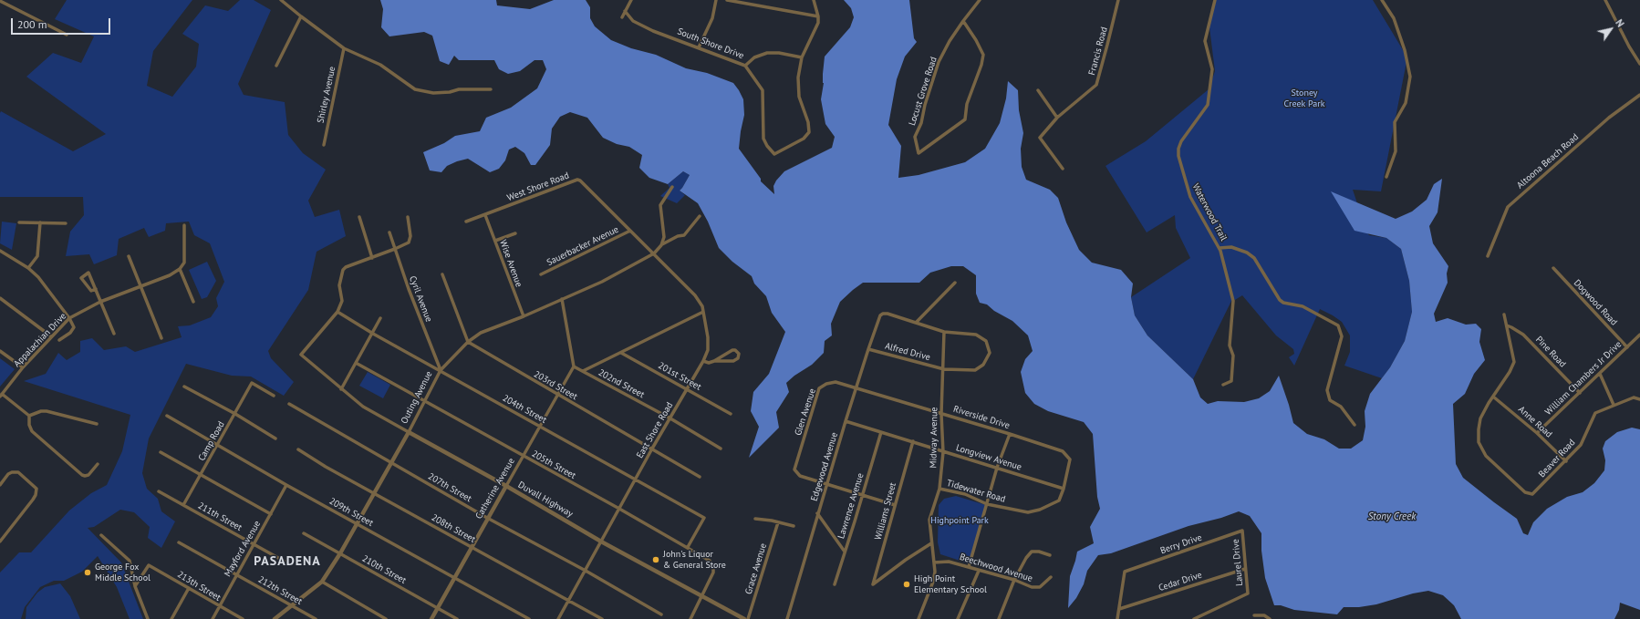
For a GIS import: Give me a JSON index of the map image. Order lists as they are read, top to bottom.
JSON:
{
  "streets": {
    "street": [
      "South Shore Drive",
      "Francis Road",
      "Locust Grove Road",
      "Shirley Avenue",
      "Altoona Beach Road",
      "West Shore Road",
      "Waterwood Trail",
      "Sauerbacker Avenue",
      "Wise Avenue",
      "Cyril Avenue",
      "Dogwood Road",
      "Appalachian Drive",
      "Alfred Drive",
      "Pine Road",
      "201st Street",
      "William Chambers Jr Drive",
      "202nd Street",
      "203rd Street",
      "Outing Avenue",
      "204th Street",
      "Glen Avenue",
      "Riverside Drive",
      "Anne Road",
      "East Shore Road",
      "Midway Avenue",
      "Camp Road",
      "Longview Avenue",
      "Beaver Road",
      "205th Street",
      "Edgewood Avenue",
      "207th Street",
      "Catherine Avenue",
      "Tidewater Road",
      "Duvall Highway",
      "Lawrence Avenue",
      "Williams Street",
      "209th Street",
      "211th Street",
      "208th Street",
      "Berry Drive",
      "Mayford Avenue",
      "Laurel Drive",
      "Beechwood Avenue",
      "Grace Avenue",
      "210th Street",
      "Cedar Drive",
      "213th Street",
      "212th Street"
    ]
  },
  "crossings": [
    ["West Shore Road", "Sauerbacker Avenue"],
    ["West Shore Road", "Wise Avenue"],
    ["West Shore Road", "Outing Avenue"],
    ["West Shore Road", "East Shore Road"],
    ["Wise Avenue", "Outing Avenue"],
    ["Cyril Avenue", "Outing Avenue"],
    ["Cyril Avenue", "204th Street"],
    ["Dogwood Road", "William Chambers Jr Drive"],
    ["Alfred Drive", "Midway Avenue"],
    ["Alfred Drive", "Edgewood Avenue"],
    ["Pine Road", "William Chambers Jr Drive"],
    ["201st Street", "East Shore Road"],
    ["William Chambers Jr Drive", "Anne Road"],
    ["202nd Street", "East Shore Road"],
    ["202nd Street", "Catherine Avenue"],
    ["203rd Street", "Outing Avenue"],
    ["203rd Street", "East Shore Road"],
    ["203rd Street", "Catherine Avenue"],
    ["Outing Avenue", "204th Street"],
    ["Outing Avenue", "East Shore Road"],
    ["Outing Avenue", "205th Street"],
    ["Outing Avenue", "207th Street"],
    ["Outing Avenue", "Duvall Highway"],
    ["Outing Avenue", "209th Street"],
    ["Outing Avenue", "208th Street"],
    ["Outing Avenue", "210th Street"],
    ["Outing Avenue", "212th Street"],
    ["204th Street", "East Shore Road"],
    ["204th Street", "205th Street"],
    ["204th Street", "Catherine Avenue"],
    ["Glen Avenue", "Riverside Drive"],
    ["Glen Avenue", "Edgewood Avenue"],
    ["Riverside Drive", "Midway Avenue"],
    ["Riverside Drive", "Longview Avenue"],
    ["Riverside Drive", "Edgewood Avenue"],
    ["Riverside Drive", "Tidewater Road"],
    ["Anne Road", "Beaver Road"],
    ["East Shore Road", "205th Street"],
    ["East Shore Road", "207th Street"],
    ["East Shore Road", "Duvall Highway"],
    ["East Shore Road", "208th Street"],
    ["Midway Avenue", "Longview Avenue"],
    ["Midway Avenue", "Tidewater Road"],
    ["Midway Avenue", "Williams Street"],
    ["Midway Avenue", "Beechwood Avenue"],
    ["Camp Road", "209th Street"],
    ["Camp Road", "211th Street"],
    ["Longview Avenue", "Edgewood Avenue"],
    ["Longview Avenue", "Tidewater Road"],
    ["Longview Avenue", "Lawrence Avenue"],
    ["Longview Avenue", "Williams Street"],
    ["205th Street", "Catherine Avenue"],
    ["205th Street", "Duvall Highway"],
    ["207th Street", "Catherine Avenue"],
    ["Catherine Avenue", "Duvall Highway"],
    ["Catherine Avenue", "209th Street"],
    ["Catherine Avenue", "208th Street"],
    ["Catherine Avenue", "210th Street"],
    ["209th Street", "Mayford Avenue"],
    ["211th Street", "Mayford Avenue"],
    ["Berry Drive", "Laurel Drive"],
    ["Berry Drive", "Cedar Drive"],
    ["Mayford Avenue", "213th Street"],
    ["Mayford Avenue", "212th Street"],
    ["Laurel Drive", "Cedar Drive"]
  ],
  "districts": ["PASADENA"],
  "water": ["Stony Creek"],
  "parks": ["Stoney Creek Park", "Highpoint Park"],
  "places": ["John's Liquor & General Store", "George Fox Middle School", "High Point Elementary School"],
  "scale_bar": "200 m",
  "north": "top right"
}
